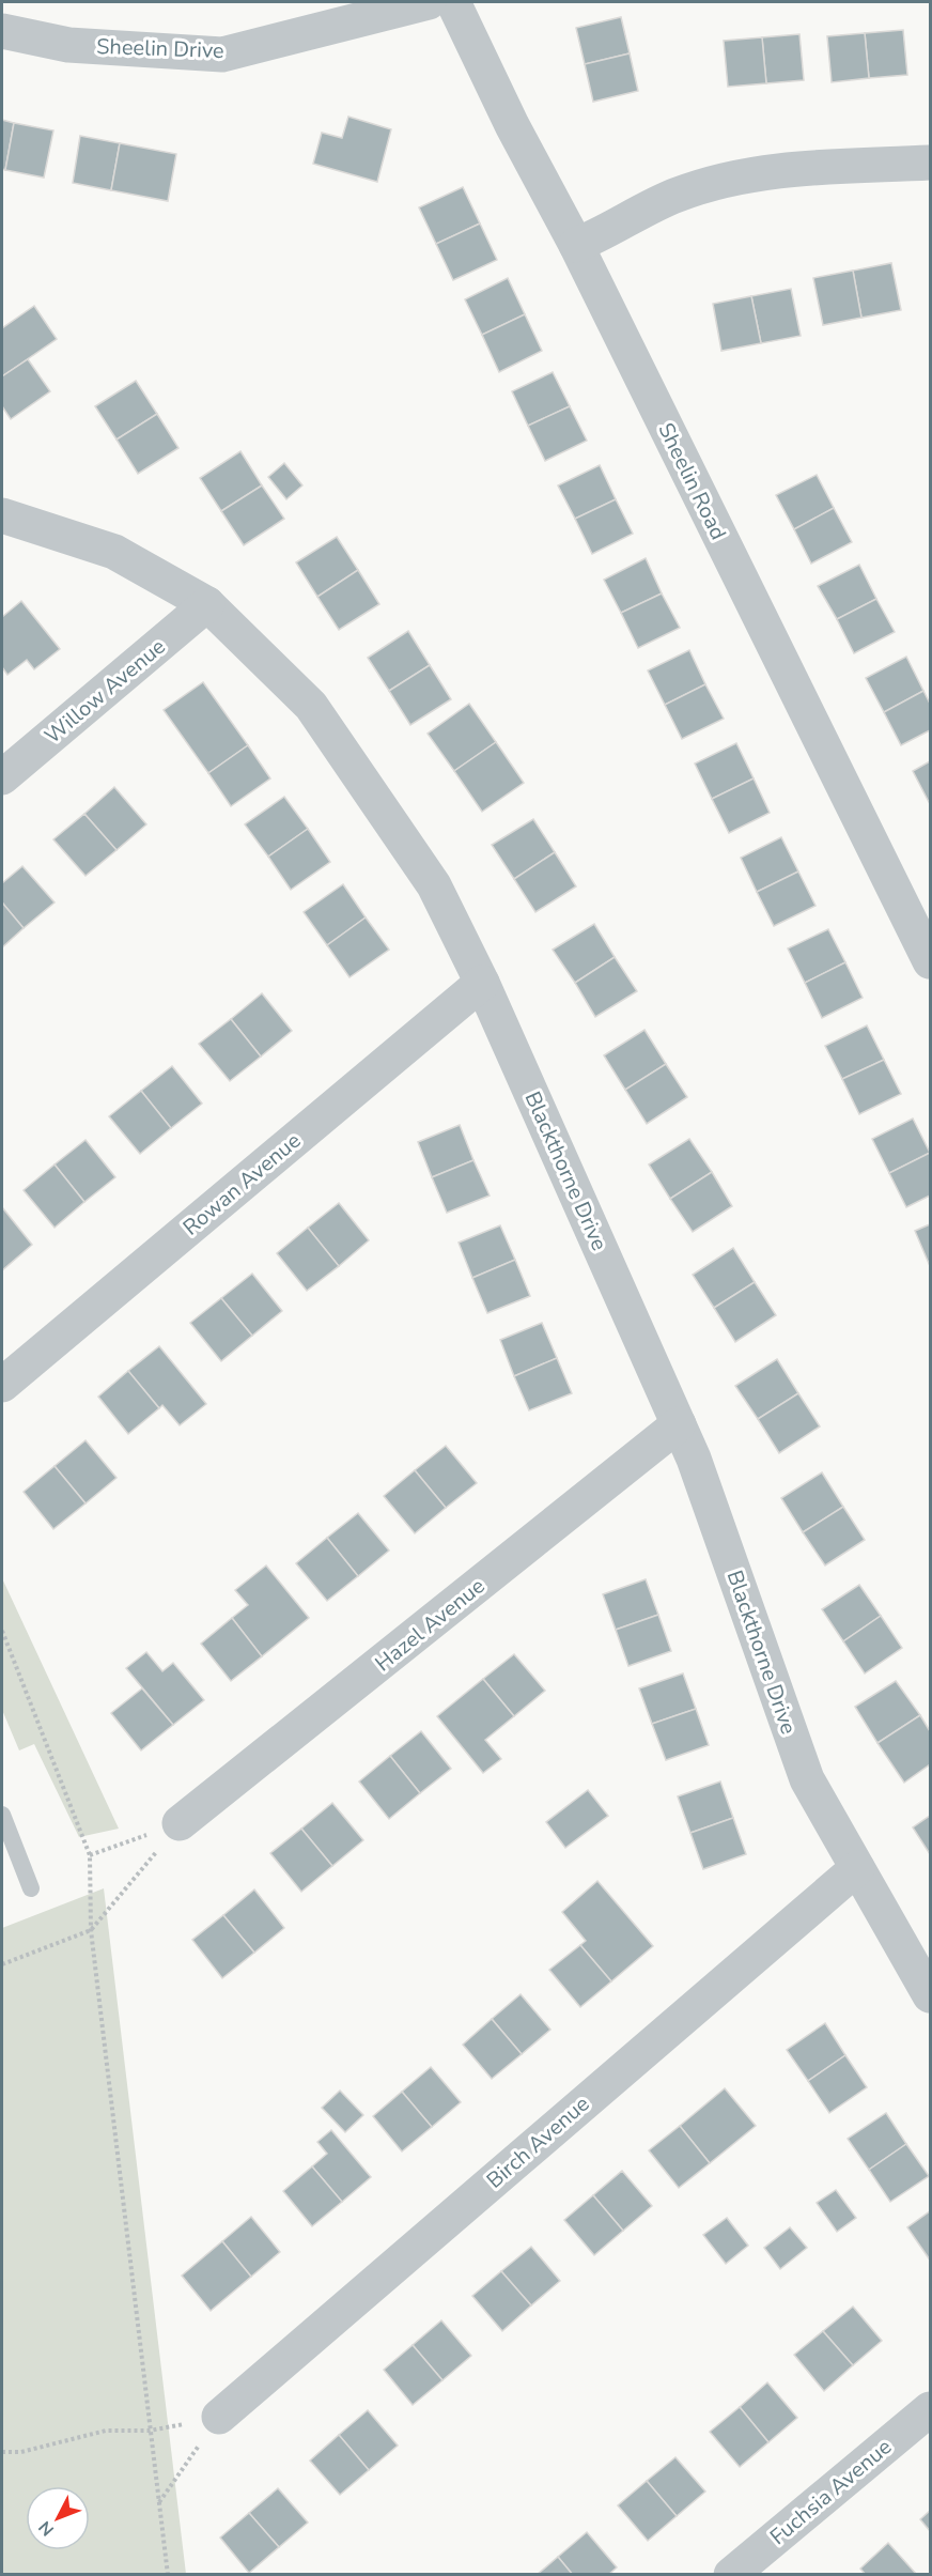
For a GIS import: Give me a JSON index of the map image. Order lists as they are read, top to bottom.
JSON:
{
  "streets": {
    "street": [
      "Sheelin Drive",
      "Sheelin Road",
      "Willow Avenue",
      "Blackthorne Drive",
      "Rowan Avenue",
      "Hazel Avenue",
      "Birch Avenue",
      "Fuchsia Avenue"
    ]
  },
  "crossings": [
    ["Willow Avenue", "Blackthorne Drive"],
    ["Blackthorne Drive", "Rowan Avenue"],
    ["Blackthorne Drive", "Hazel Avenue"],
    ["Blackthorne Drive", "Birch Avenue"]
  ],
  "north": "bottom left"
}
